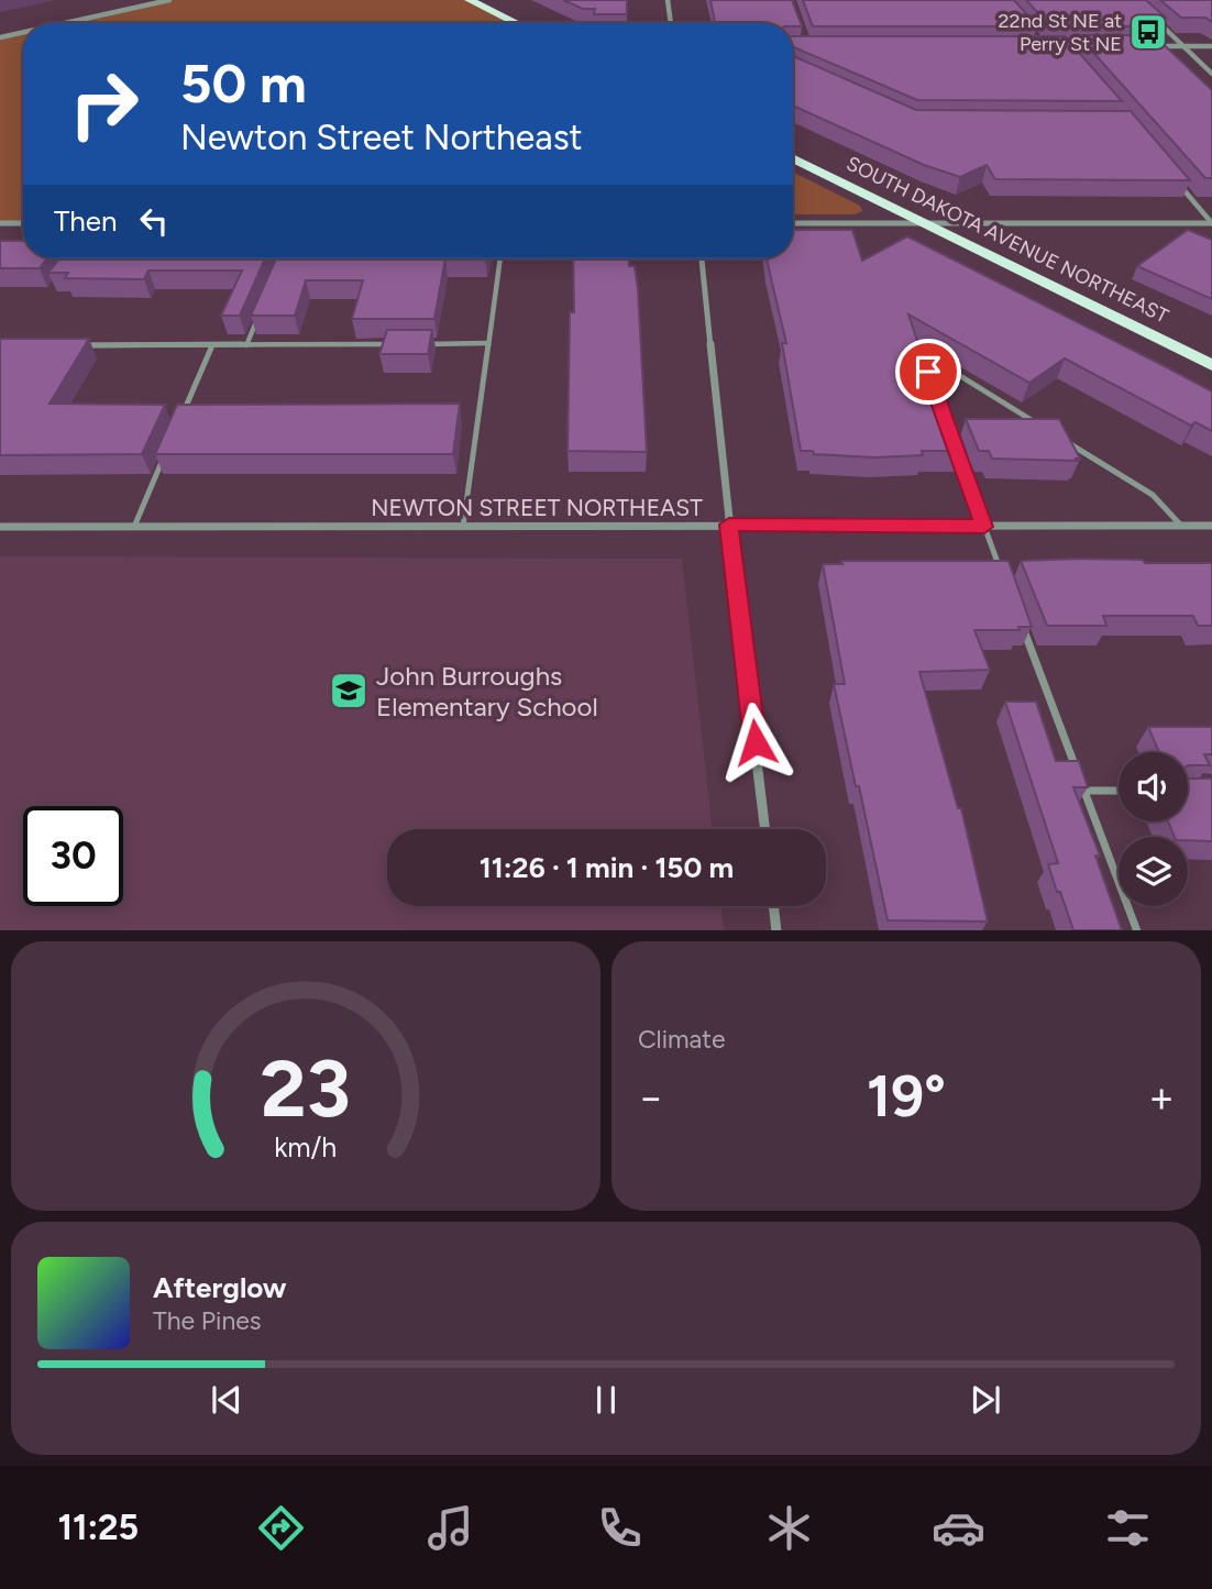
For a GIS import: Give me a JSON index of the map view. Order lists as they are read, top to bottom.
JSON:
{
  "streets": {
    "main road": ["SOUTH DAKOTA AVENUE NORTHEAST"],
    "street": ["NEWTON STREET NORTHEAST"]
  },
  "places": {
    "bus stop": ["22nd St NE at Perry St NE"],
    "school or university": ["John Burroughs Elementary School"]
  },
  "page": {
    "turn": ["50 m", "Newton Street Northeast"],
    "then": "Then",
    "limit": "30",
    "trip": "11:26 · 1 min · 150 m",
    "tile": "Climate",
    "heat": ["−", "19°", "+"],
    "song": ["Afterglow", "The Pines"],
    "tabs": "11:25",
    "gauge": ["23", "km/h"]
  }
}
